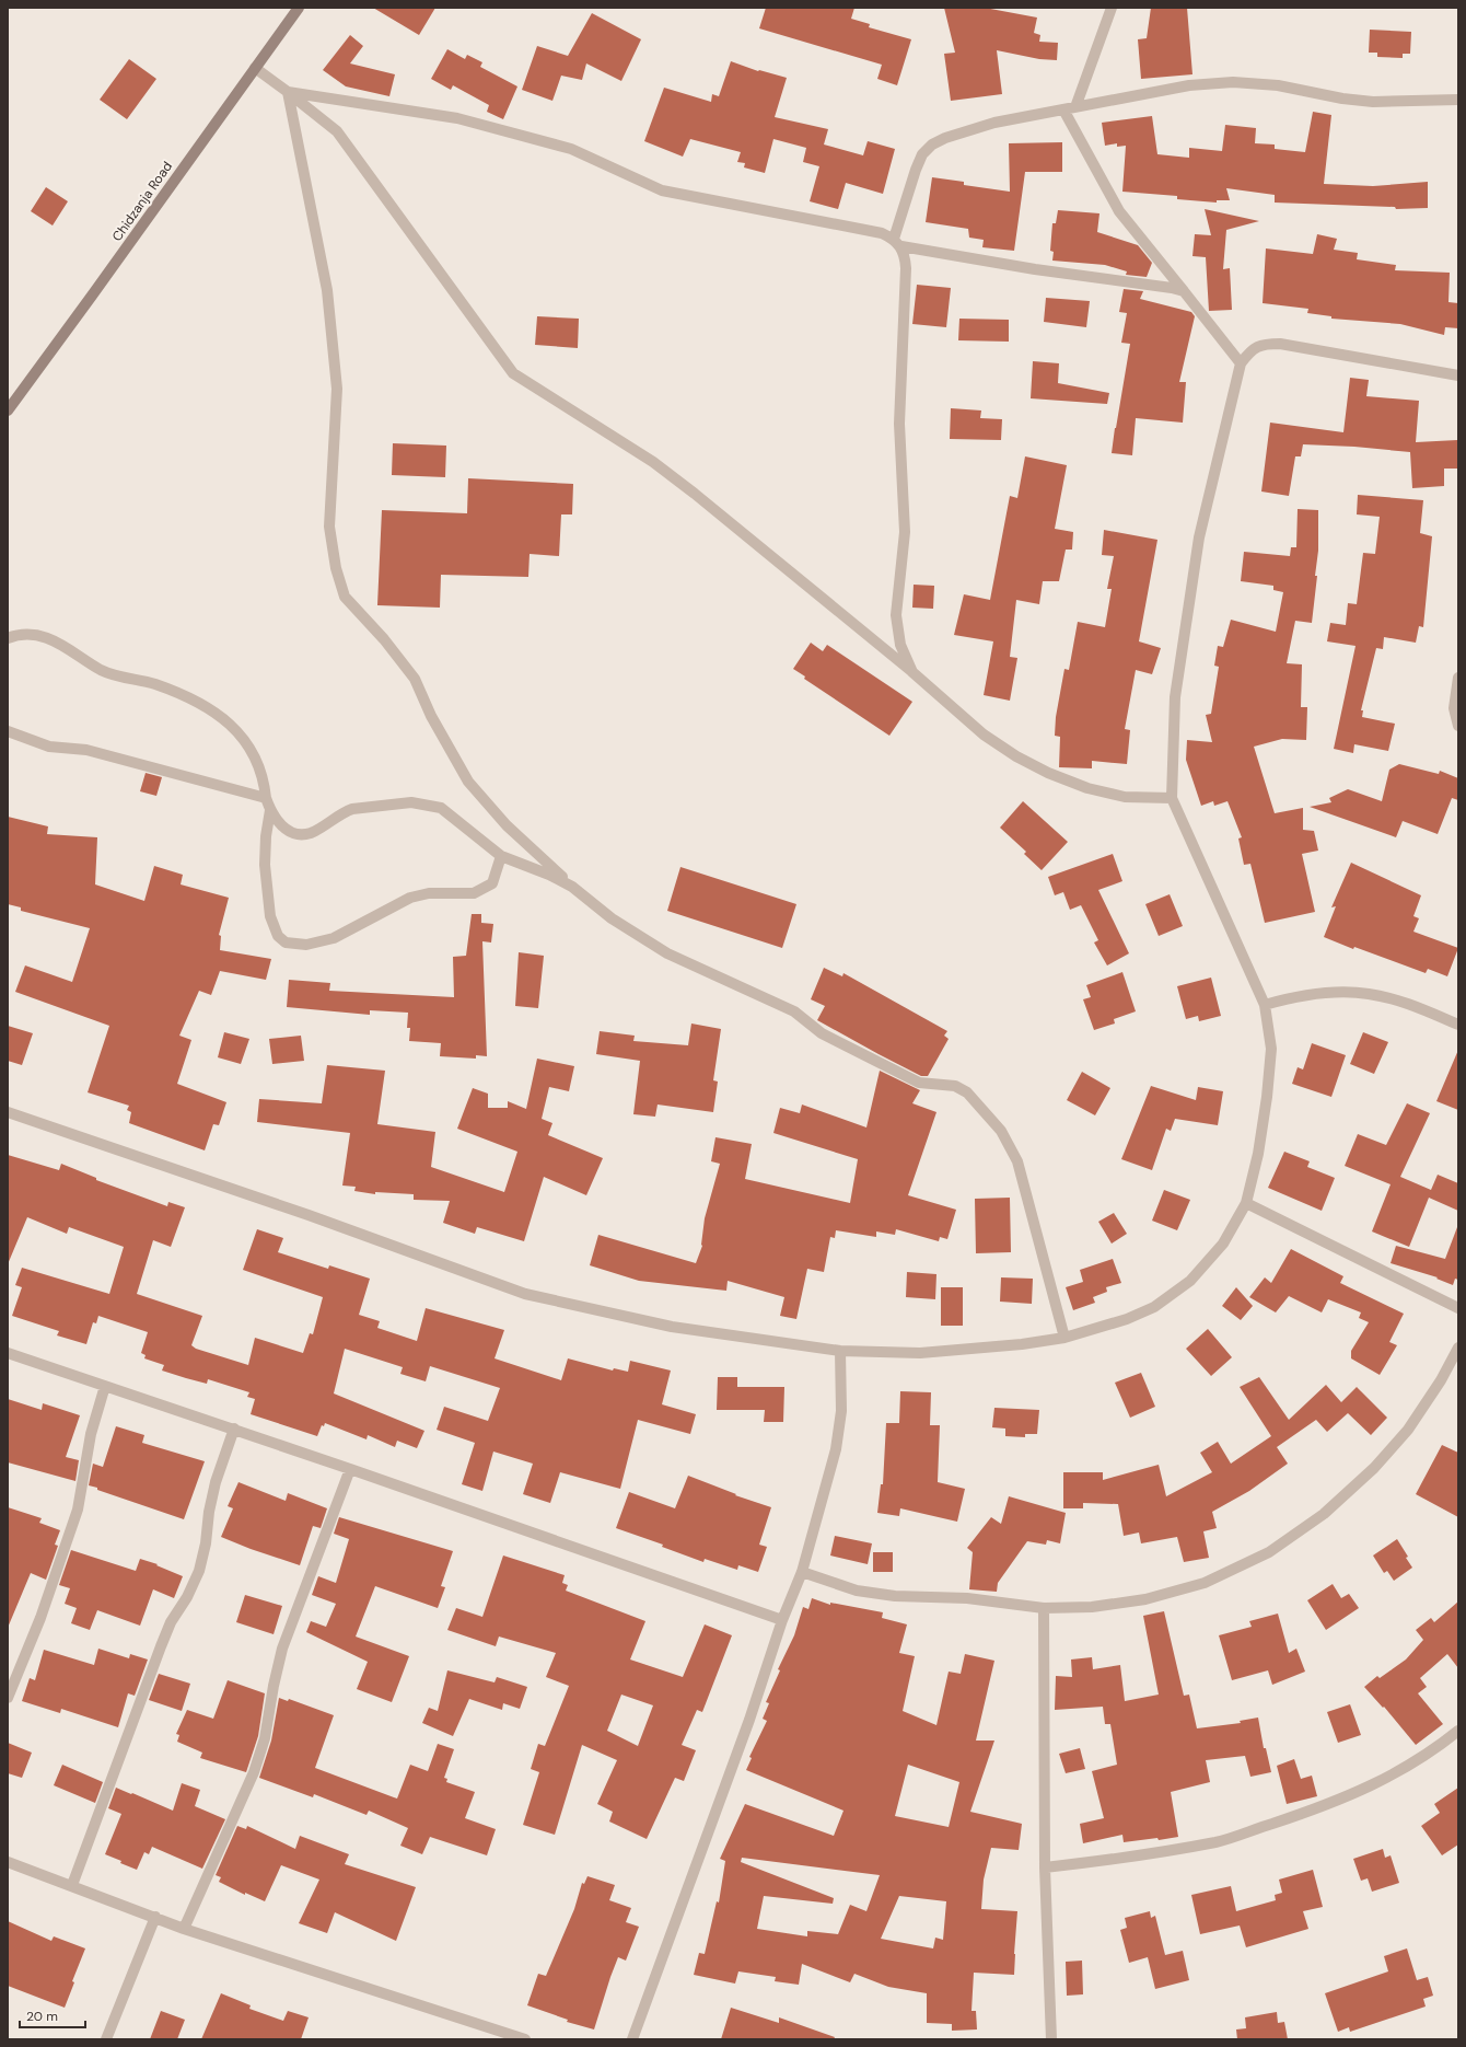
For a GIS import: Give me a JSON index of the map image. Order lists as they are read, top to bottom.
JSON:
{
  "streets": {
    "street": ["Chidzanja Road"]
  },
  "scale_bar": "20 m"
}
